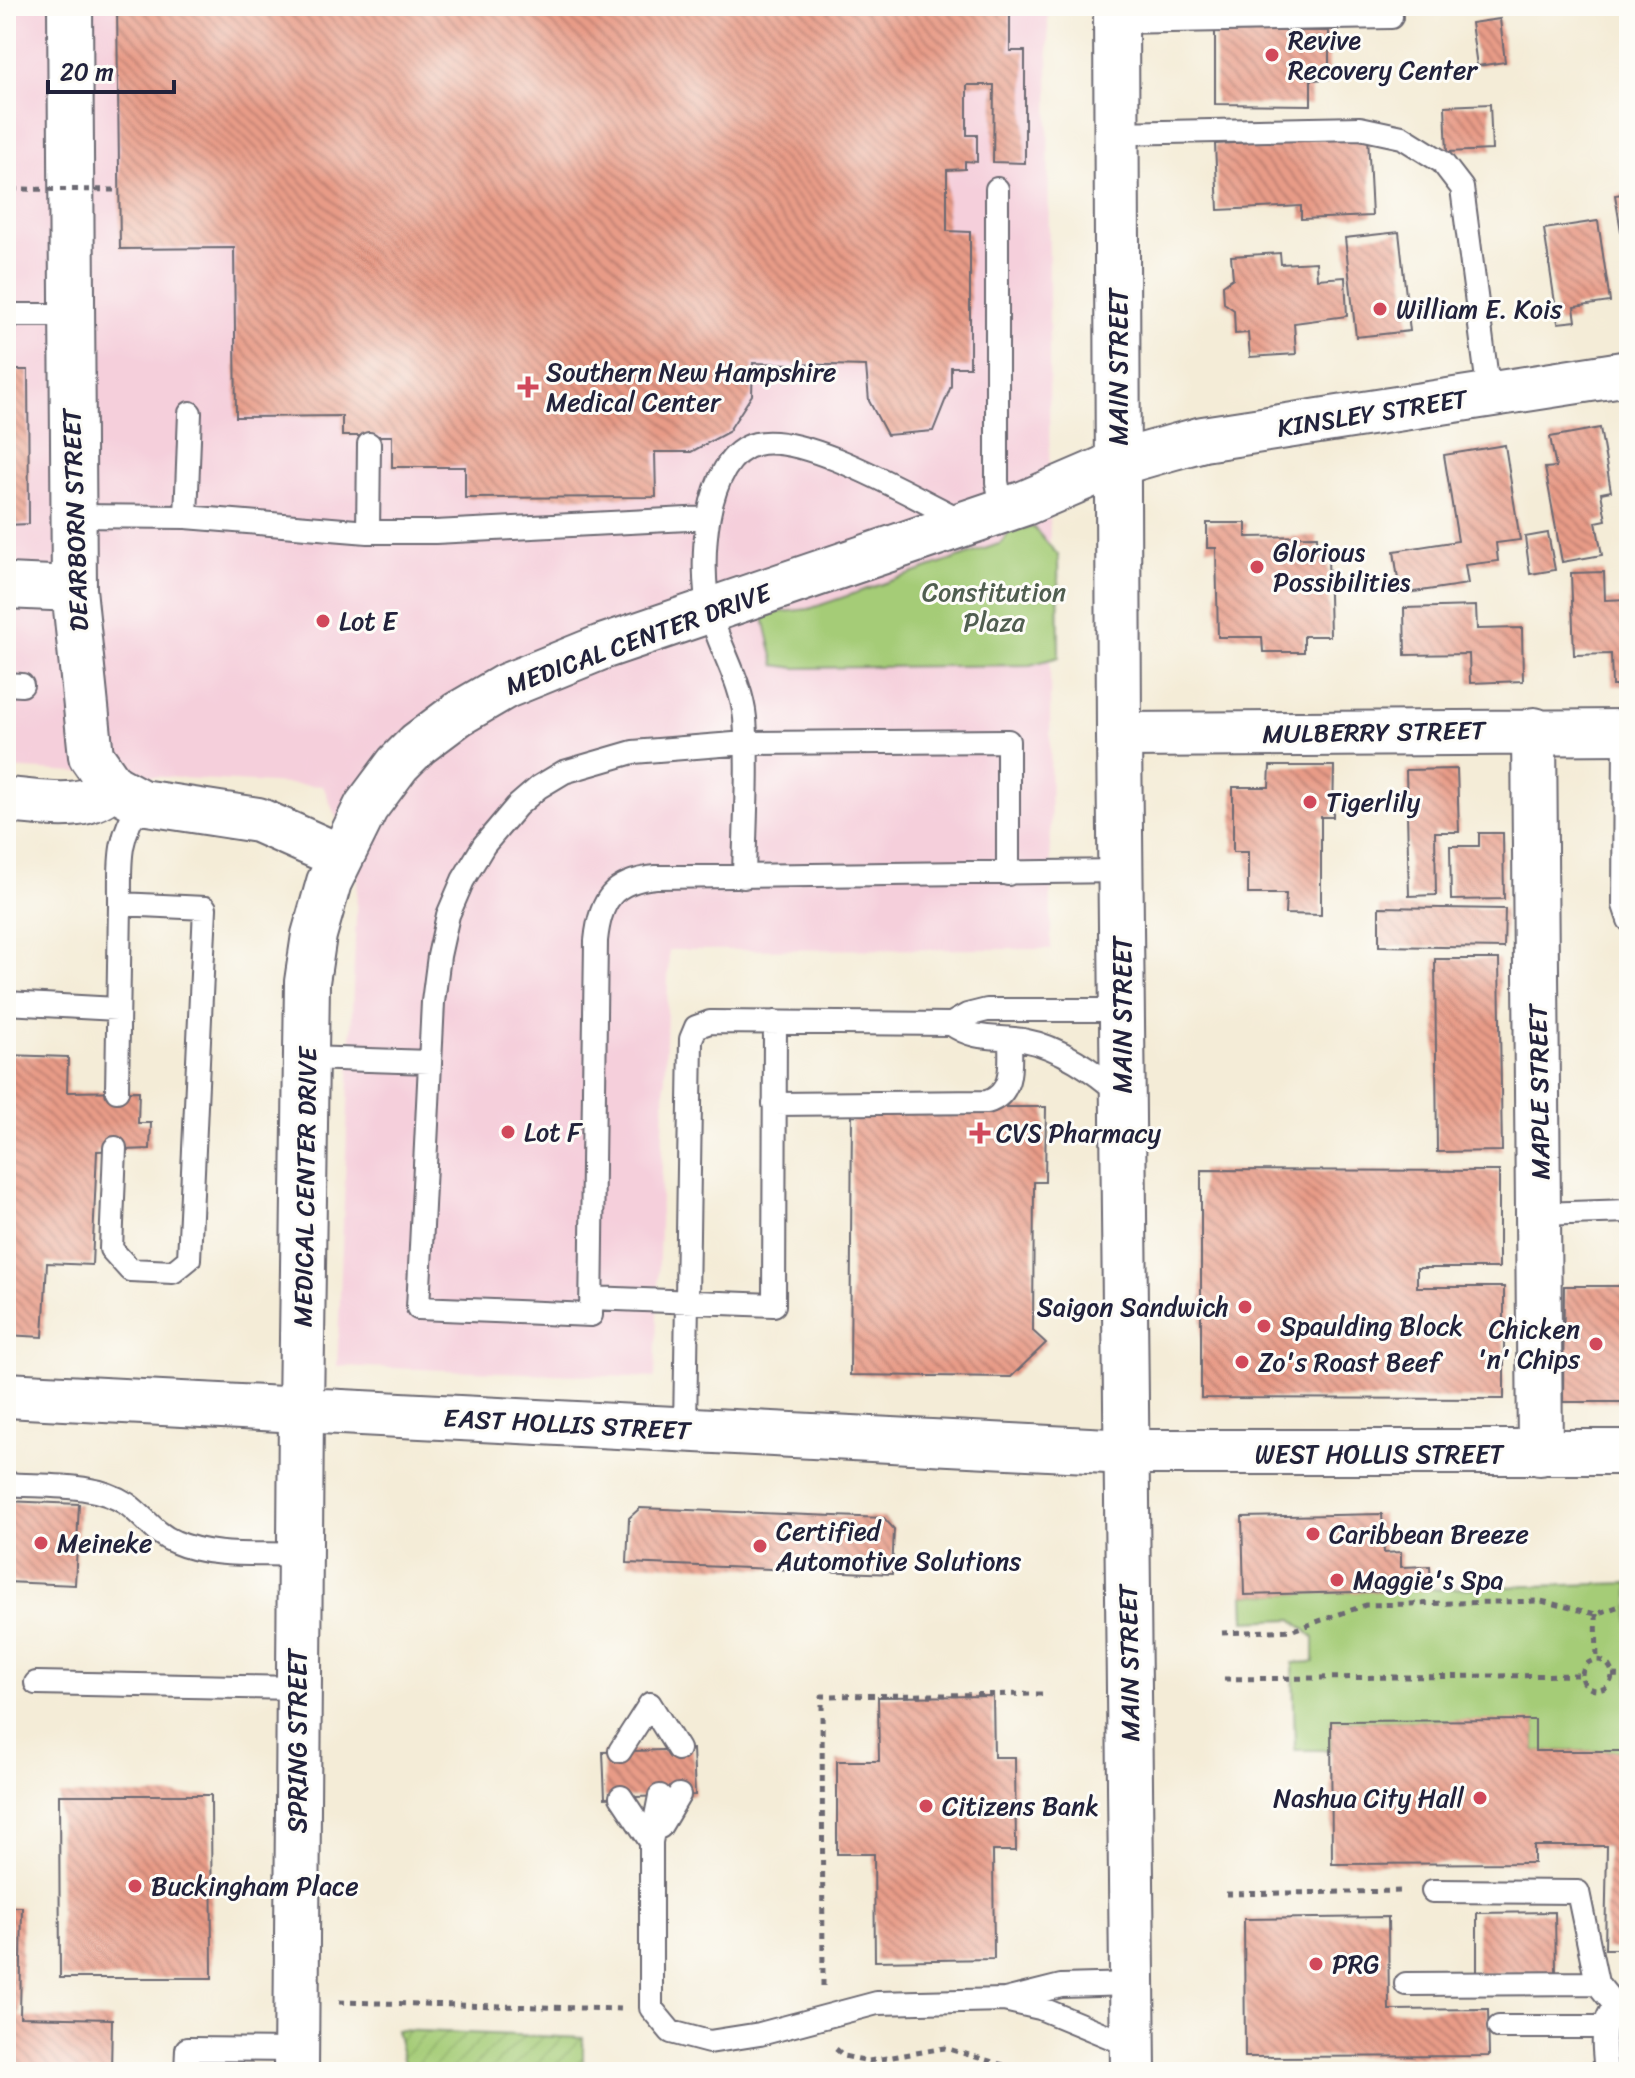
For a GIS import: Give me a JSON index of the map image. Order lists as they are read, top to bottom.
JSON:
{
  "streets": {
    "main road": [
      "MAIN STREET",
      "KINSLEY STREET",
      "DEARBORN STREET",
      "MEDICAL CENTER DRIVE",
      "MULBERRY STREET",
      "MAPLE STREET",
      "EAST HOLLIS STREET",
      "WEST HOLLIS STREET",
      "SPRING STREET"
    ]
  },
  "crossings": [
    ["MAIN STREET", "KINSLEY STREET"],
    ["MAIN STREET", "MEDICAL CENTER DRIVE"],
    ["MAIN STREET", "MULBERRY STREET"],
    ["MAIN STREET", "EAST HOLLIS STREET"],
    ["MAIN STREET", "WEST HOLLIS STREET"],
    ["KINSLEY STREET", "MEDICAL CENTER DRIVE"],
    ["MEDICAL CENTER DRIVE", "EAST HOLLIS STREET"],
    ["MEDICAL CENTER DRIVE", "SPRING STREET"],
    ["MULBERRY STREET", "MAPLE STREET"],
    ["MAPLE STREET", "WEST HOLLIS STREET"],
    ["EAST HOLLIS STREET", "WEST HOLLIS STREET"],
    ["EAST HOLLIS STREET", "SPRING STREET"]
  ],
  "parks": ["Constitution Plaza"],
  "places": {
    "other": [
      "Revive Recovery Center",
      "William E. Kois",
      "Glorious Possibilities",
      "Lot E",
      "Tigerlily",
      "Lot F",
      "Saigon Sandwich",
      "Spaulding Block",
      "Chicken 'n' Chips",
      "Zo's Roast Beef",
      "Caribbean Breeze",
      "Meineke",
      "Certified Automotive Solutions",
      "Maggie's Spa",
      "Nashua City Hall",
      "Citizens Bank",
      "Buckingham Place",
      "PRG"
    ],
    "health": ["Southern New Hampshire Medical Center", "CVS Pharmacy"]
  },
  "scale_bar": "20 m"
}
